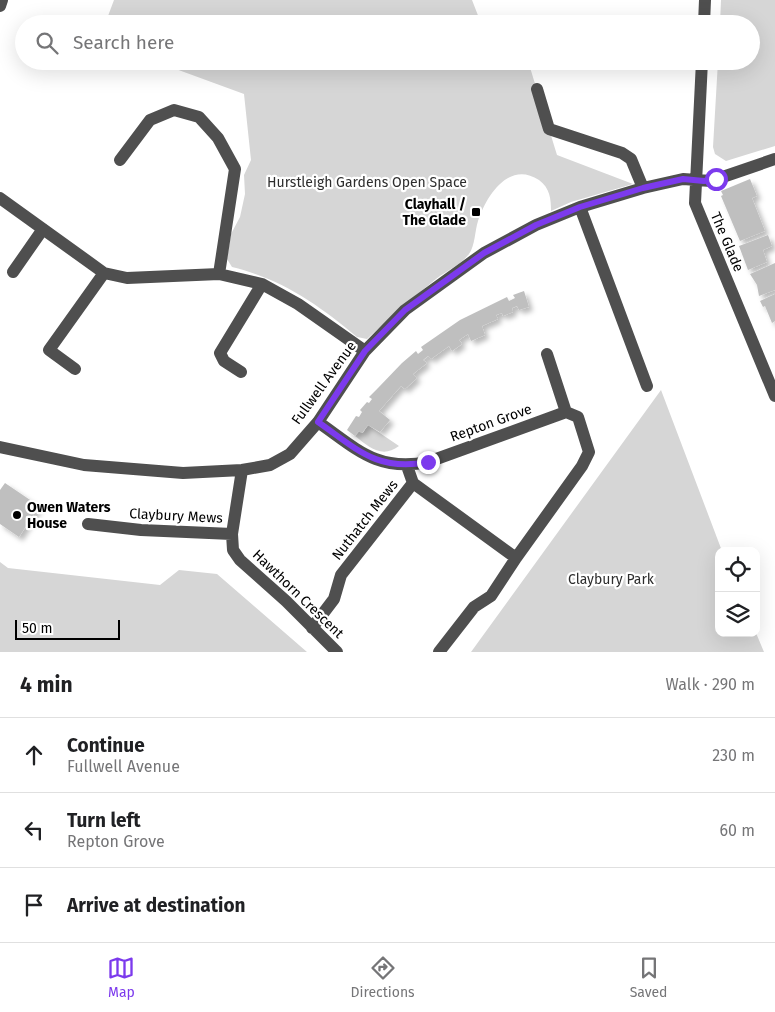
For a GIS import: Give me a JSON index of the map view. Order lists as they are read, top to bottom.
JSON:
{
  "streets": {
    "street": [
      "The Glade",
      "Fullwell Avenue",
      "Repton Grove",
      "Claybury Mews",
      "Nuthatch Mews",
      "Hawthorn Crescent"
    ]
  },
  "crossings": [
    ["The Glade", "Fullwell Avenue"],
    ["Fullwell Avenue", "Repton Grove"],
    ["Fullwell Avenue", "Hawthorn Crescent"],
    ["Claybury Mews", "Hawthorn Crescent"],
    ["Nuthatch Mews", "Hawthorn Crescent"]
  ],
  "parks": ["Hurstleigh Gardens Open Space", "Claybury Park"],
  "places": {
    "transit": ["Clayhall / The Glade"],
    "other": ["Owen Waters House"]
  },
  "scale_bar": "50 m",
  "page": {
    "search": "Search here",
    "scale": "50 m",
    "heading": ["4 min", "Walk · 290 m"],
    "list": [
      ["Continue", "Fullwell Avenue", "230 m"],
      ["Turn left", "Repton Grove", "60 m"],
      "Arrive at destination"
    ],
    "nav": ["Map", "Directions", "Saved"]
  }
}
